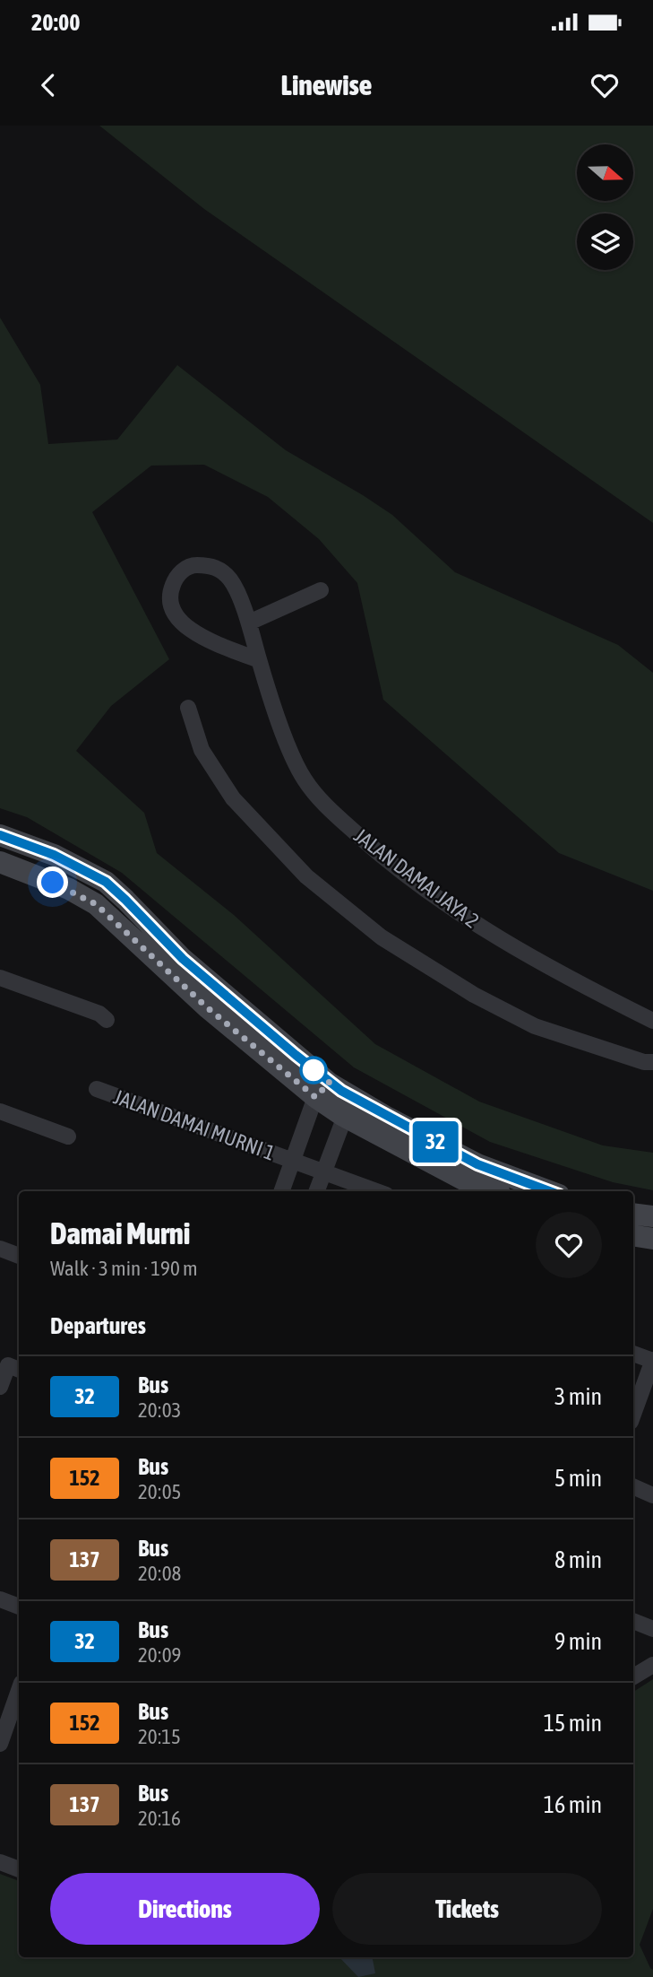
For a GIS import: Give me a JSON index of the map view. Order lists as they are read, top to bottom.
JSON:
{
  "streets": {
    "street": ["JALAN DAMAI JAYA 2", "JALAN DAMAI MURNI 1"]
  },
  "lines": ["bus line 32"],
  "north": "right",
  "page": {
    "status": "20:00",
    "header": "Linewise",
    "on_map": "32",
    "heading": [
      ["Damai Murni", "Walk · 3 min · 190 m"],
      "Departures"
    ],
    "list": [
      {
        "mark": "32",
        "name": "Bus",
        "note": "20:03",
        "value": "3 min"
      },
      {
        "mark": "152",
        "name": "Bus",
        "note": "20:05",
        "value": "5 min"
      },
      {
        "mark": "137",
        "name": "Bus",
        "note": "20:08",
        "value": "8 min"
      },
      {
        "mark": "32",
        "name": "Bus",
        "note": "20:09",
        "value": "9 min"
      },
      {
        "mark": "152",
        "name": "Bus",
        "note": "20:15",
        "value": "15 min"
      },
      {
        "mark": "137",
        "name": "Bus",
        "note": "20:16",
        "value": "16 min"
      }
    ],
    "buttons": ["Directions", "Tickets"]
  }
}
